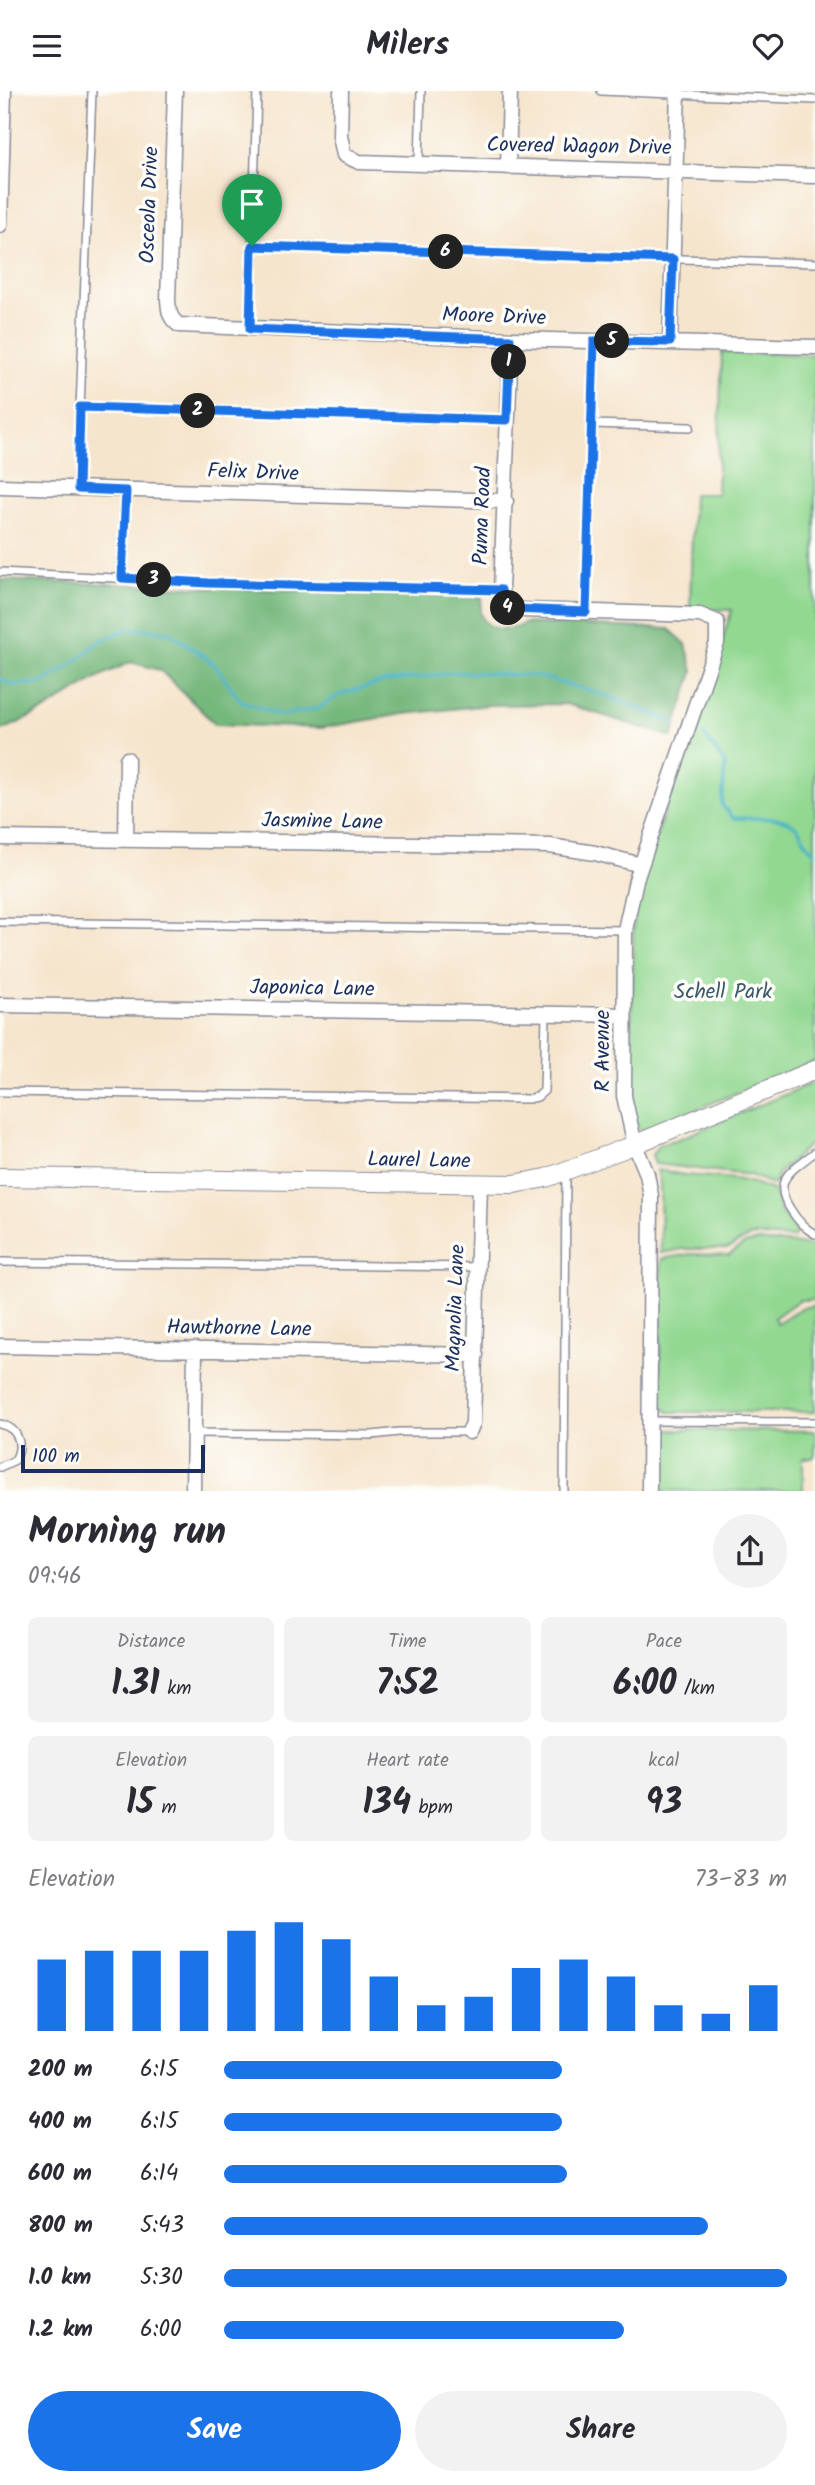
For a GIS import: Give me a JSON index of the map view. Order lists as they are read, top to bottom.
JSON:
{
  "streets": {
    "street": [
      "Covered Wagon Drive",
      "Osceola Drive",
      "Moore Drive",
      "Felix Drive",
      "Puma Road",
      "Jasmine Lane",
      "Japonica Lane",
      "R Avenue",
      "Laurel Lane",
      "Magnolia Lane",
      "Hawthorne Lane"
    ]
  },
  "crossings": [
    ["Osceola Drive", "Moore Drive"],
    ["Moore Drive", "Puma Road"],
    ["Felix Drive", "Puma Road"],
    ["Puma Road", "R Avenue"],
    ["Jasmine Lane", "R Avenue"],
    ["Japonica Lane", "R Avenue"],
    ["R Avenue", "Laurel Lane"],
    ["Laurel Lane", "Magnolia Lane"],
    ["Magnolia Lane", "Hawthorne Lane"]
  ],
  "parks": ["Schell Park"],
  "scale_bar": "100 m",
  "page": {
    "header": "Milers",
    "pins": [
      "6",
      "5",
      "1",
      "2",
      "3",
      "4"
    ],
    "scale": "100 m",
    "heading": ["Morning run", "09:46"],
    "stats": [
      ["Distance", "1.31 km"],
      ["Time", "7:52"],
      ["Pace", "6:00 /km"],
      ["Elevation", "15 m"],
      ["Heart rate", "134 bpm"],
      ["kcal", "93"]
    ],
    "chart": ["Elevation", "73–83 m"],
    "list": [
      {
        "name": "200 m",
        "note": "6:15"
      },
      {
        "name": "400 m",
        "note": "6:15"
      },
      {
        "name": "600 m",
        "note": "6:14"
      },
      {
        "name": "800 m",
        "note": "5:43"
      },
      {
        "name": "1.0 km",
        "note": "5:30"
      },
      {
        "name": "1.2 km",
        "note": "6:00"
      }
    ],
    "buttons": ["Save", "Share"]
  }
}
